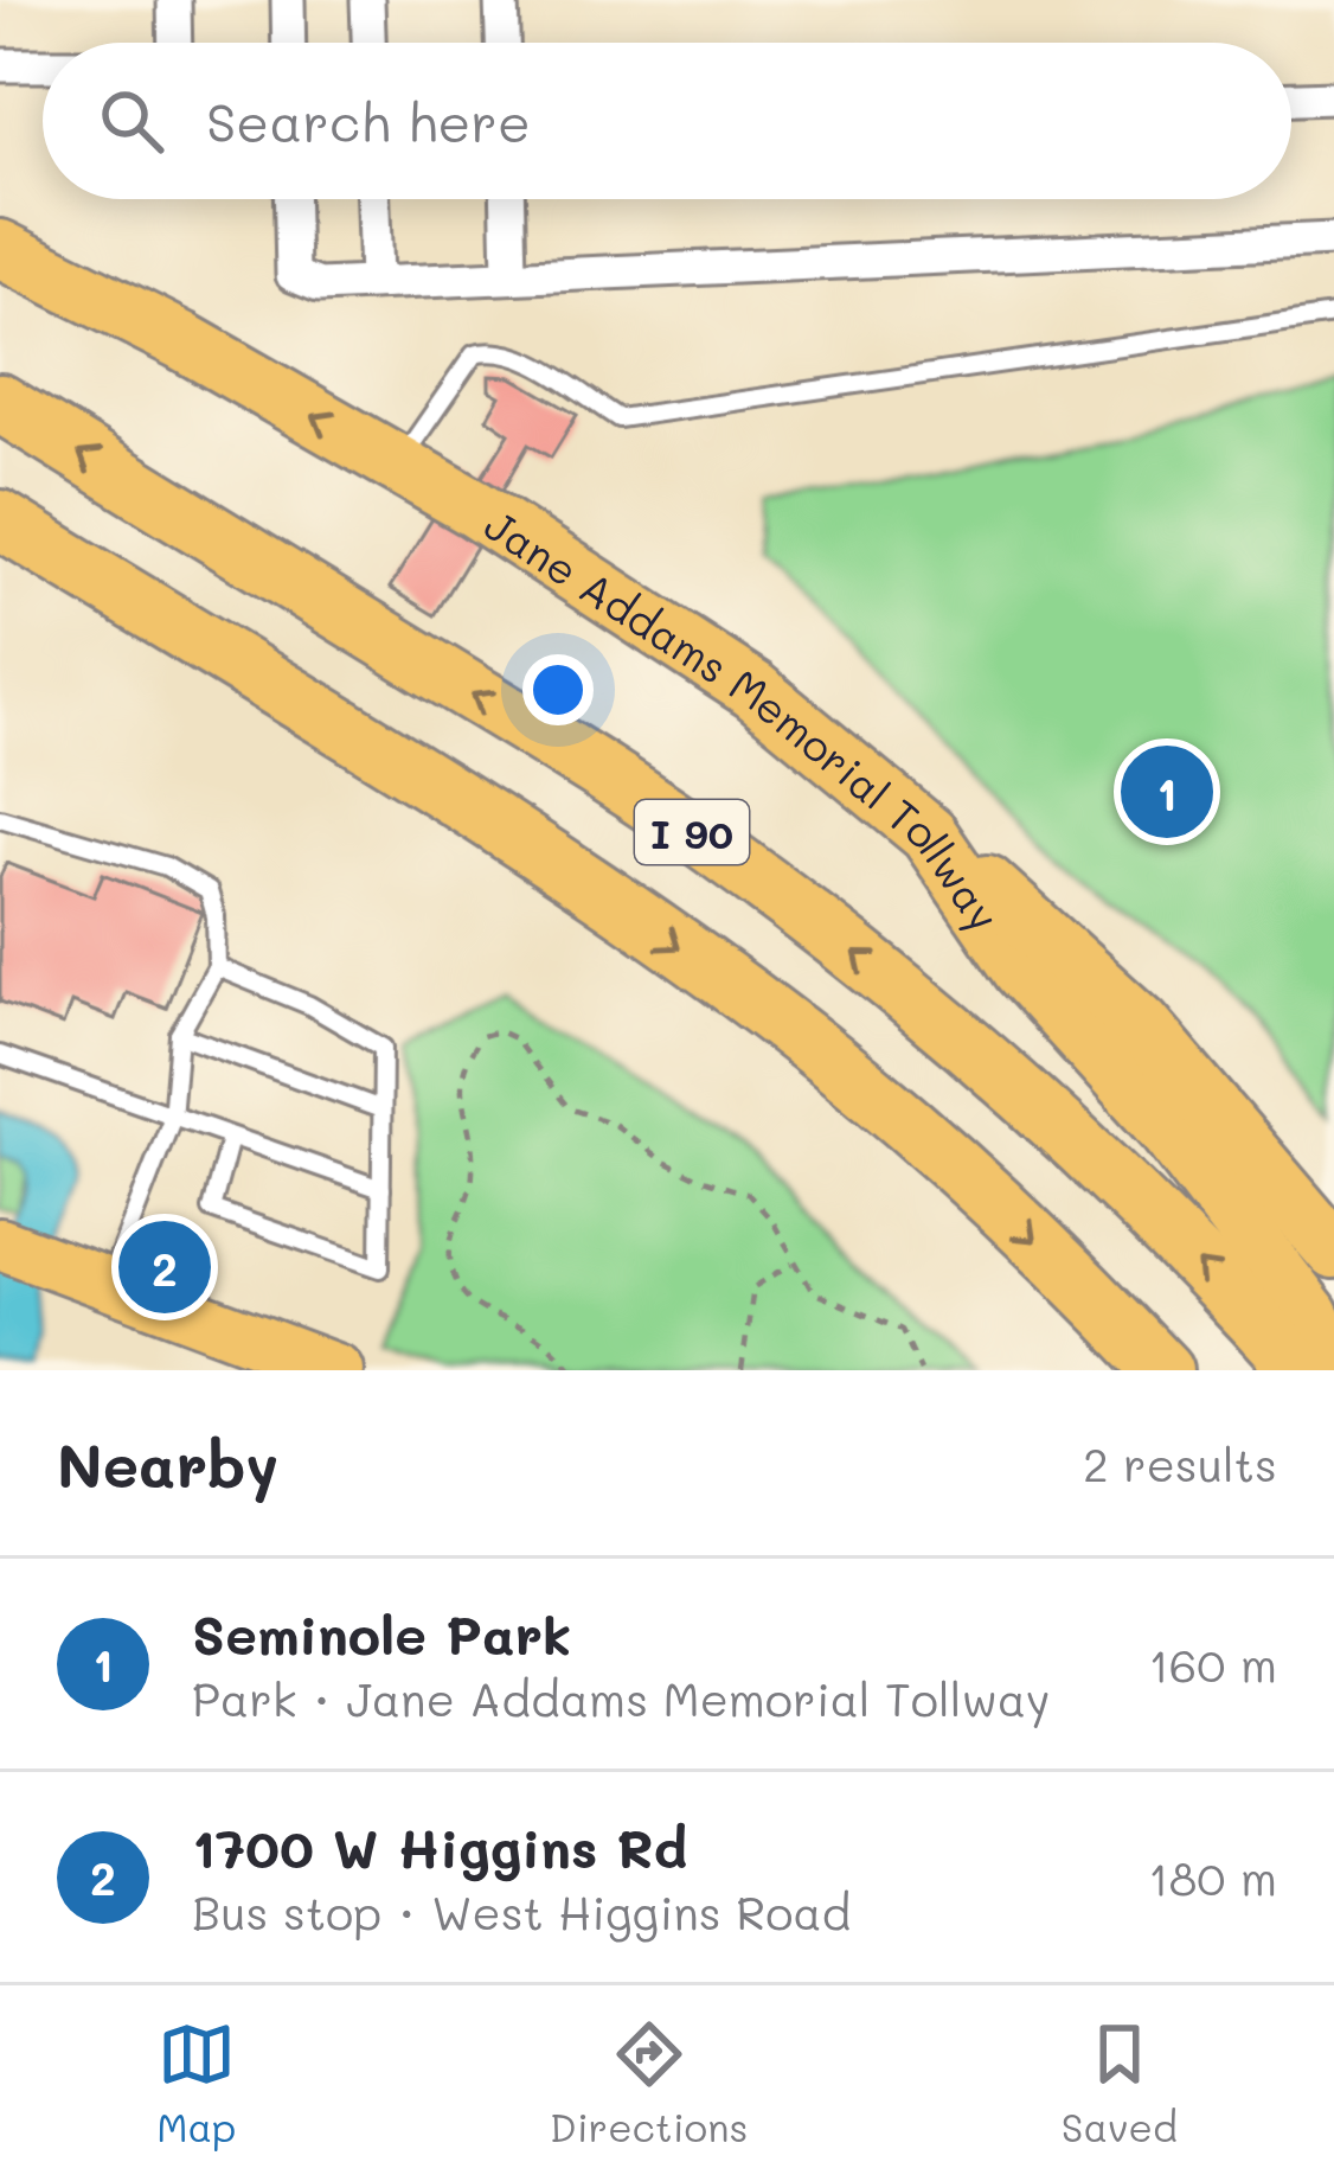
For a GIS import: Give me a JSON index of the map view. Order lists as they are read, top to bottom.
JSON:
{
  "streets": {
    "highway": ["Jane Addams Memorial Tollway", "I 90"]
  },
  "page": {
    "search": "Search here",
    "pins": ["1", "2"],
    "heading": ["Nearby", "2 results"],
    "list": [
      {
        "mark": "1",
        "name": "Seminole Park",
        "note": "Park · Jane Addams Memorial Tollway",
        "value": "160 m"
      },
      {
        "mark": "2",
        "name": "1700 W Higgins Rd",
        "note": "Bus stop · West Higgins Road",
        "value": "180 m"
      }
    ],
    "nav": ["Map", "Directions", "Saved"]
  }
}
